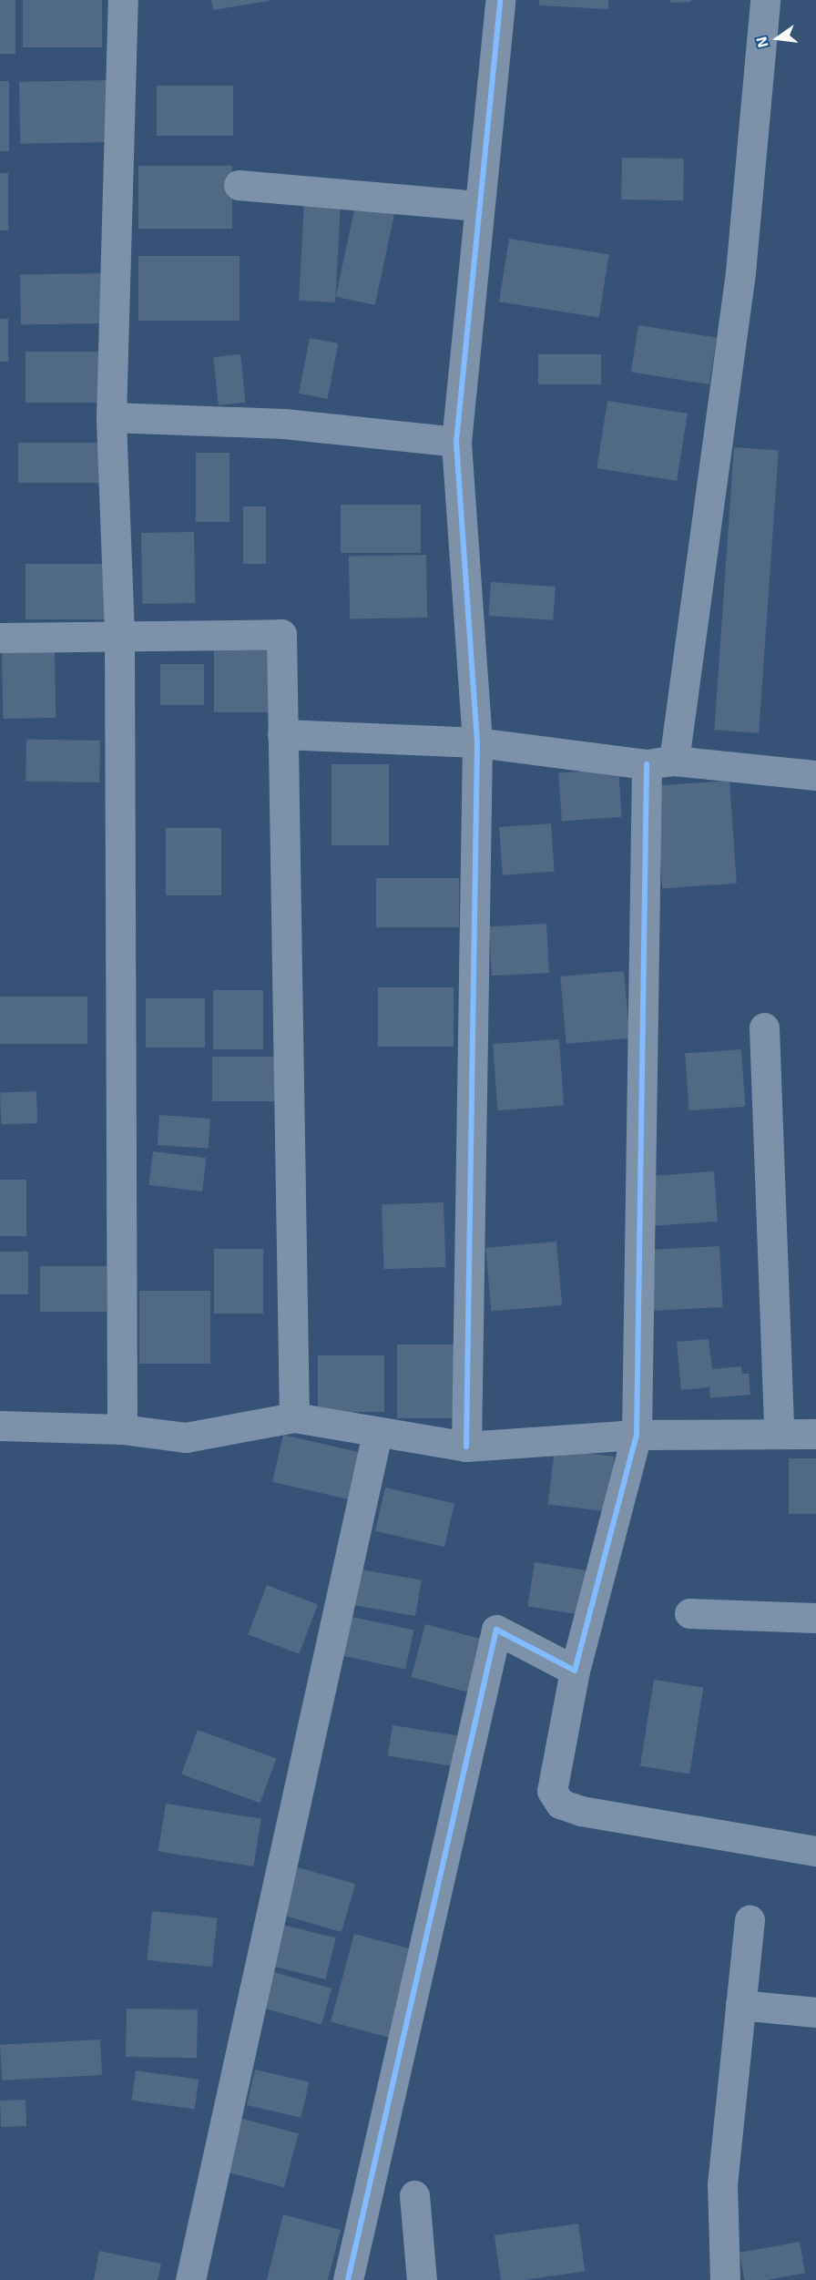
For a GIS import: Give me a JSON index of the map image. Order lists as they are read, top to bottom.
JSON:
{
  "north": "left"
}
